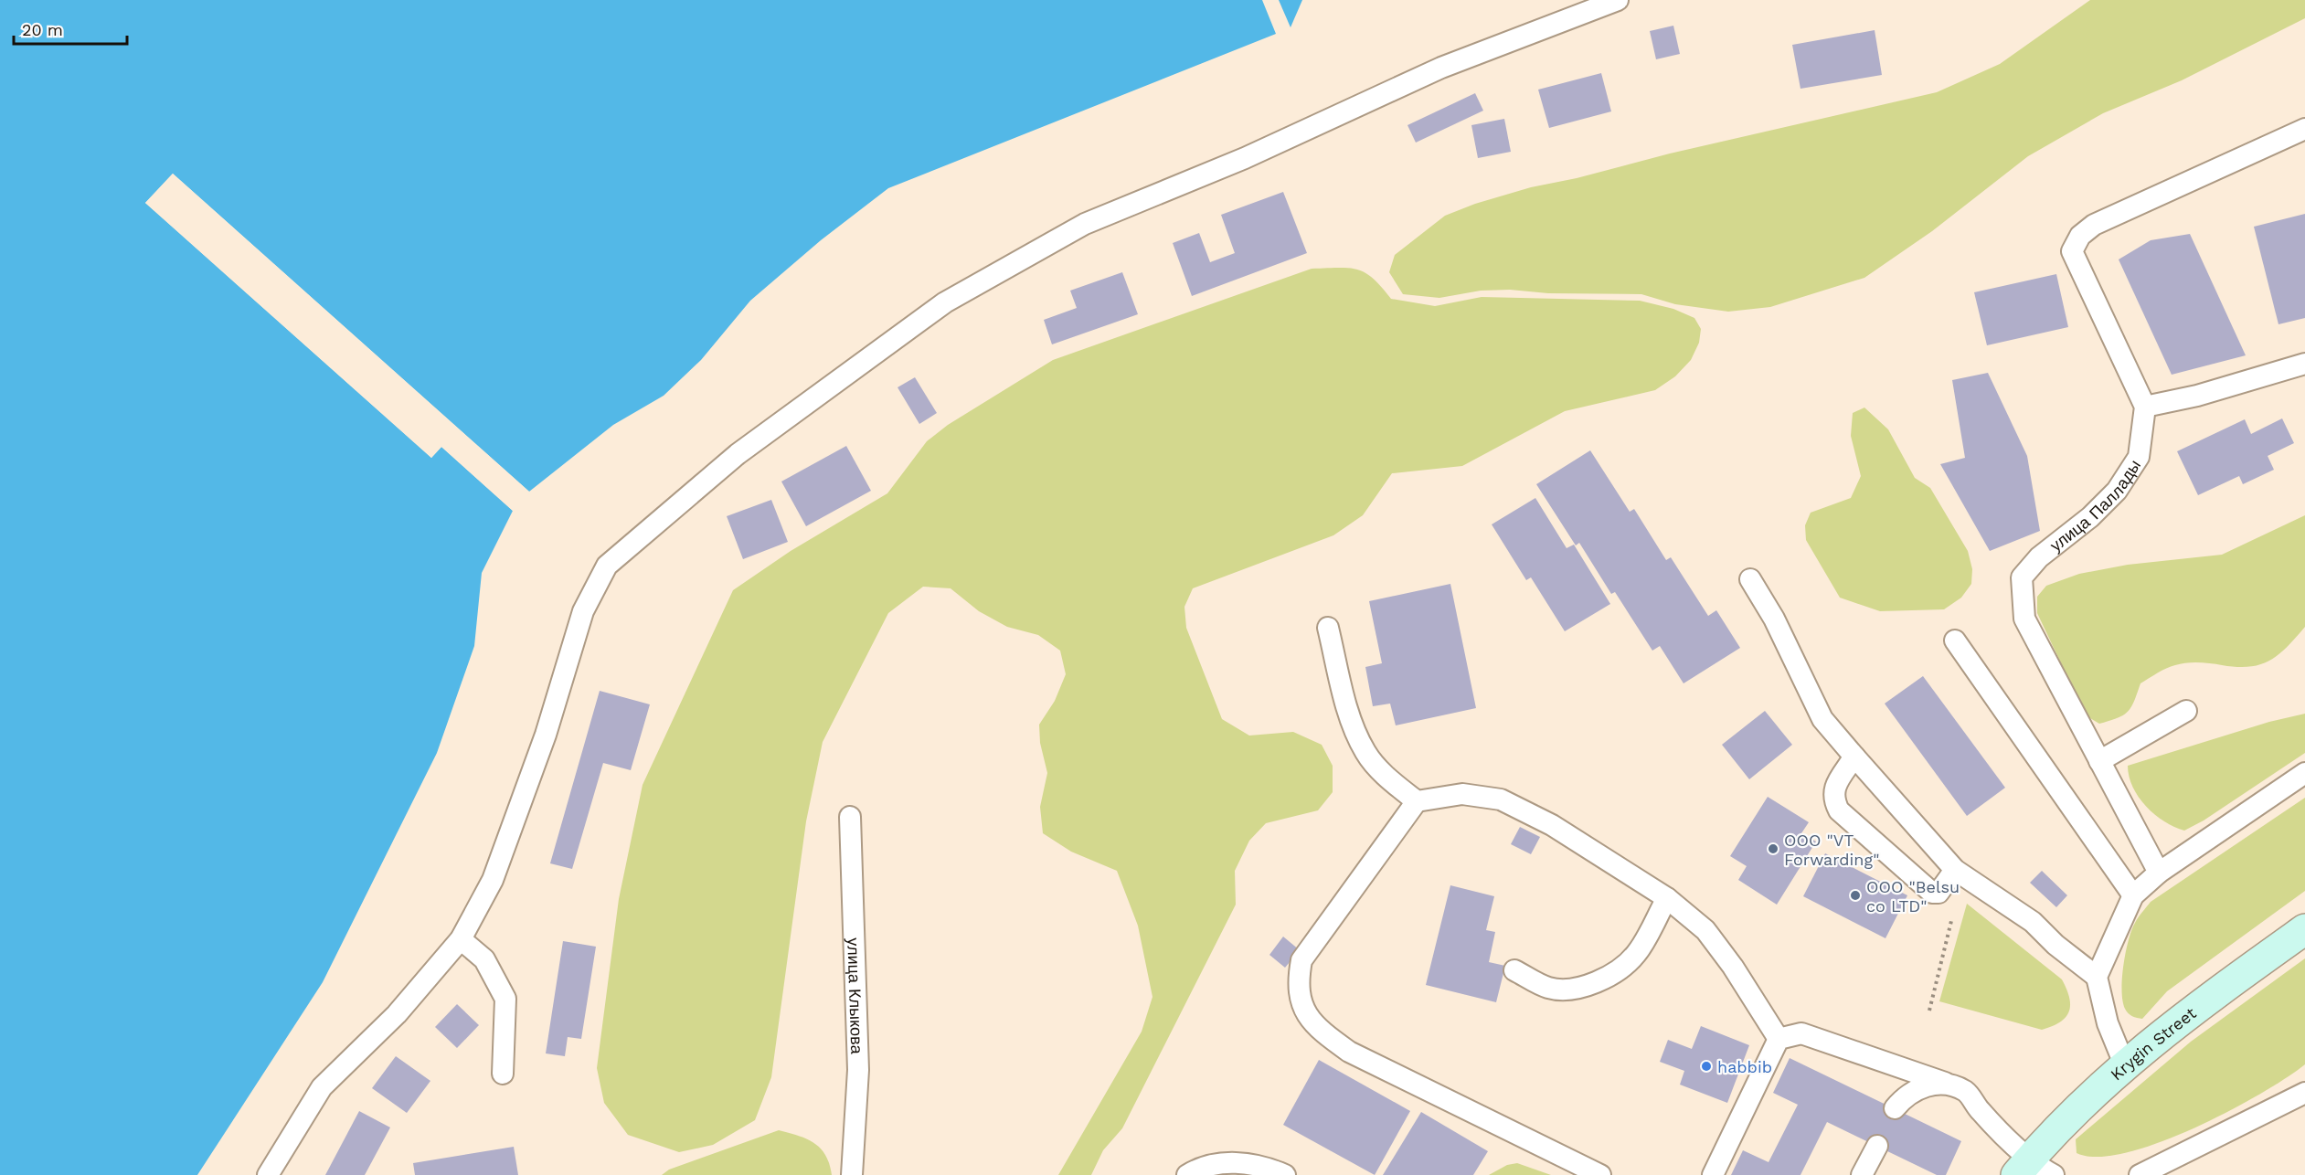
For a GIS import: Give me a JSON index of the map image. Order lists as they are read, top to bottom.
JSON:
{
  "streets": {
    "main road": ["Krygin Street"],
    "lane": ["улица Паллады", "улица Клыкова"]
  },
  "places": ["OOO \"VT Forwarding\"", "OOO \"Belsu co LTD\"", "habbib"],
  "scale_bar": "20 m"
}
